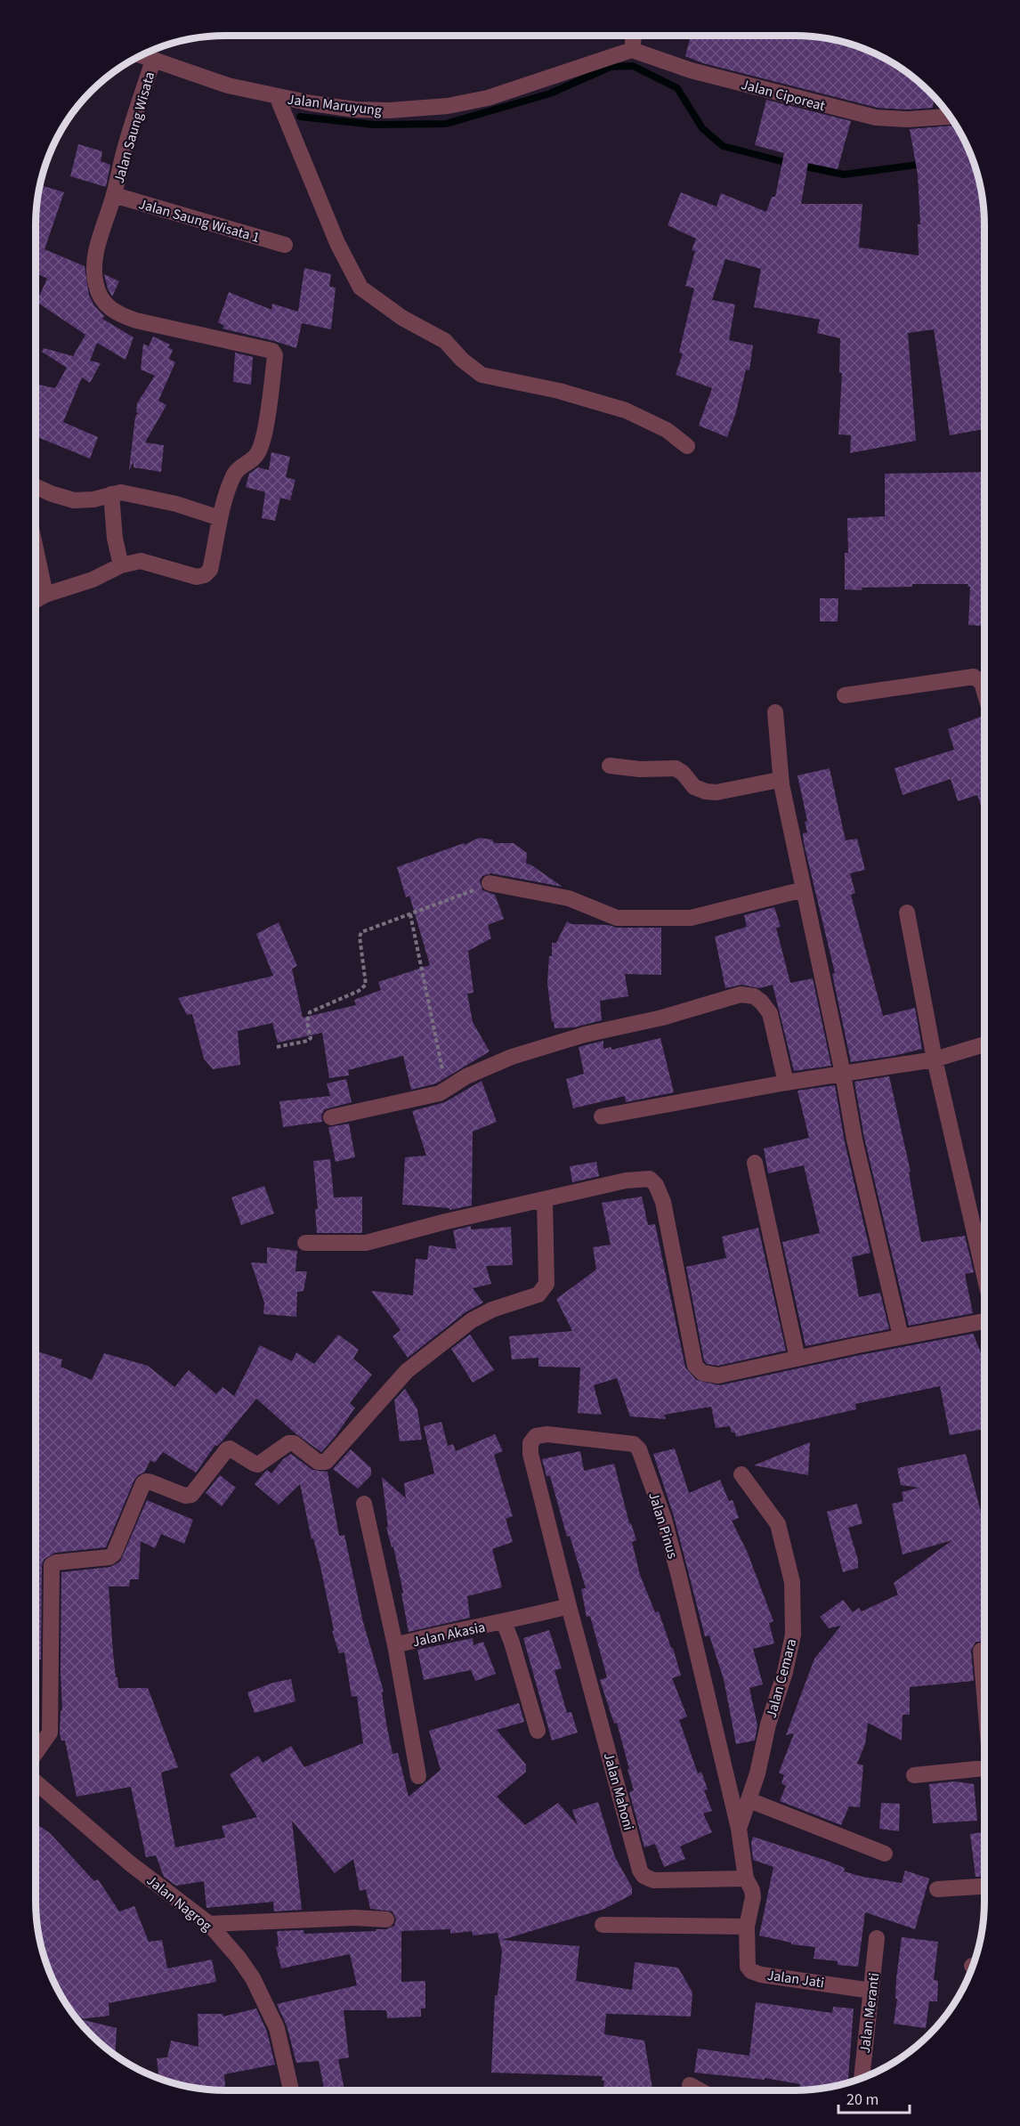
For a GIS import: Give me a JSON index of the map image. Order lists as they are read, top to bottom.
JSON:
{
  "streets": {
    "street": [
      "Jalan Ciporeat",
      "Jalan Maruyung",
      "Jalan Saung Wisata",
      "Jalan Saung Wisata 1",
      "Jalan Pinus",
      "Jalan Akasia",
      "Jalan Cemara",
      "Jalan Mahoni",
      "Jalan Nagrog",
      "Jalan Jati",
      "Jalan Meranti"
    ]
  },
  "crossings": [
    ["Jalan Ciporeat", "Jalan Maruyung"],
    ["Jalan Maruyung", "Jalan Saung Wisata"],
    ["Jalan Saung Wisata", "Jalan Saung Wisata 1"],
    ["Jalan Pinus", "Jalan Akasia"],
    ["Jalan Pinus", "Jalan Cemara"],
    ["Jalan Pinus", "Jalan Mahoni"],
    ["Jalan Pinus", "Jalan Jati"],
    ["Jalan Akasia", "Jalan Mahoni"],
    ["Jalan Mahoni", "Jalan Jati"],
    ["Jalan Jati", "Jalan Meranti"]
  ],
  "scale_bar": "20 m"
}
